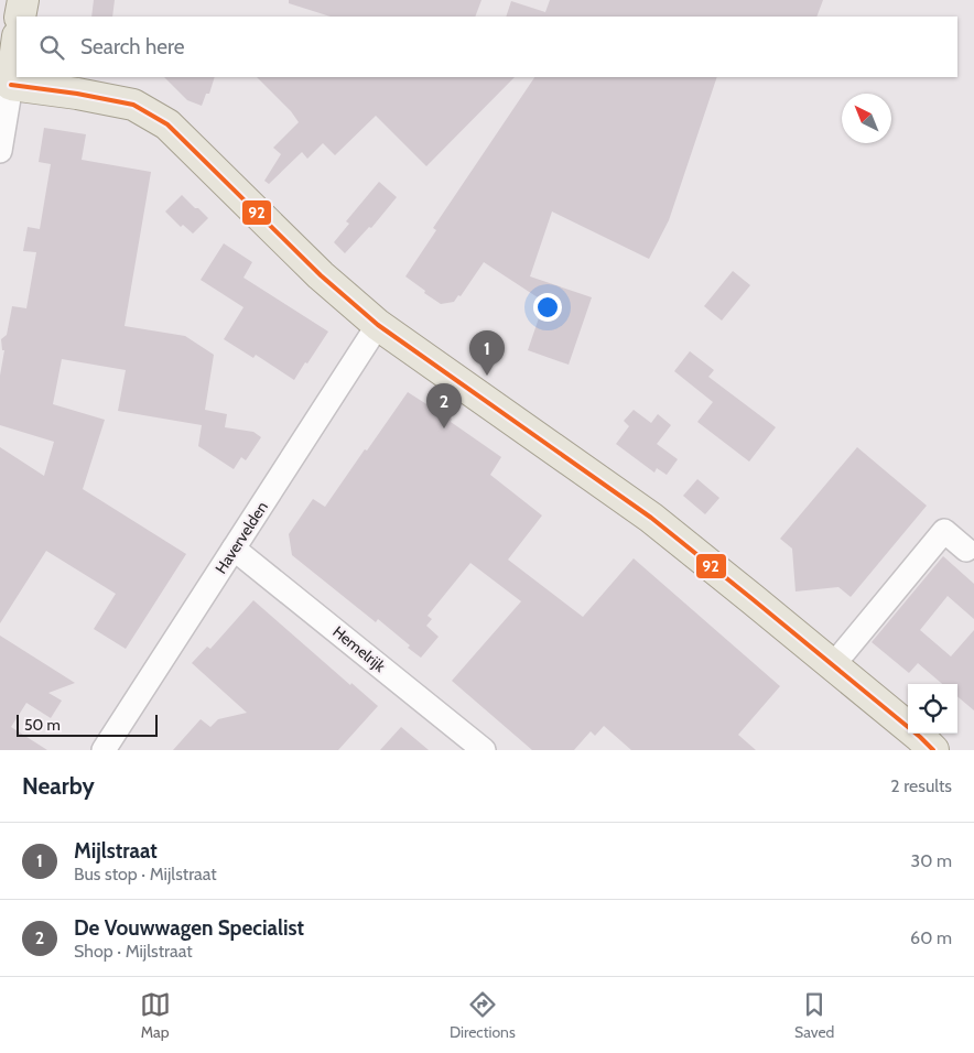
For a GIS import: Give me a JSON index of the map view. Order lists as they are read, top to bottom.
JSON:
{
  "streets": {
    "street": ["Havervelden", "Hemelrijk"]
  },
  "crossings": [
    ["Havervelden", "Hemelrijk"]
  ],
  "lines": ["transit line 92"],
  "scale_bar": "50 m",
  "north": "top left",
  "page": {
    "search": "Search here",
    "pins": ["1", "2"],
    "scale": "50 m",
    "heading": ["Nearby", "2 results"],
    "list": [
      {
        "mark": "1",
        "name": "Mijlstraat",
        "note": "Bus stop · Mijlstraat",
        "value": "30 m"
      },
      {
        "mark": "2",
        "name": "De Vouwwagen Specialist",
        "note": "Shop · Mijlstraat",
        "value": "60 m"
      }
    ],
    "nav": ["Map", "Directions", "Saved"]
  }
}
